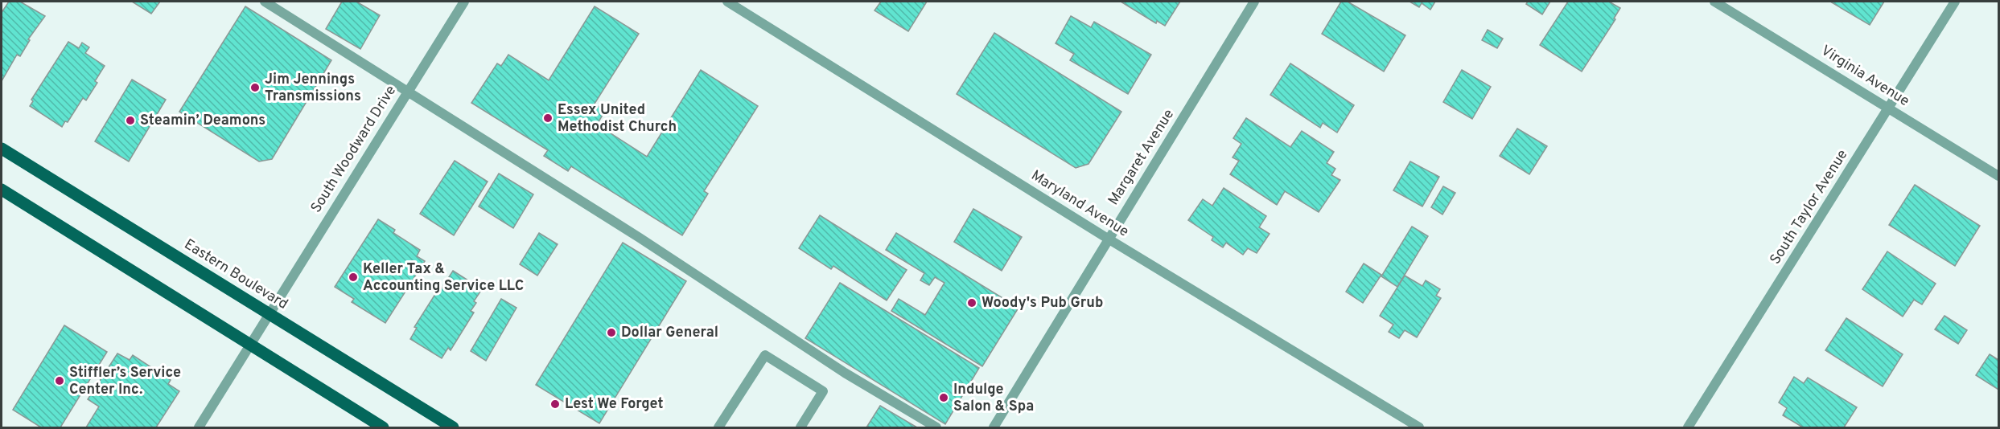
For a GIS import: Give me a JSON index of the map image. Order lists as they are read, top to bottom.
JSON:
{
  "streets": {
    "main road": ["Eastern Boulevard"],
    "street": [
      "Virginia Avenue",
      "South Woodward Drive",
      "Margaret Avenue",
      "Maryland Avenue",
      "South Taylor Avenue"
    ]
  },
  "crossings": [
    ["Virginia Avenue", "South Taylor Avenue"],
    ["South Woodward Drive", "Eastern Boulevard"],
    ["Margaret Avenue", "Maryland Avenue"]
  ],
  "places": [
    "Jim Jennings Transmissions",
    "Essex United Methodist Church",
    "Steamin’ Deamons",
    "Keller Tax & Accounting Service LLC",
    "Woody's Pub Grub",
    "Dollar General",
    "Stiffler’s Service Center Inc.",
    "Indulge Salon & Spa",
    "Lest We Forget"
  ]
}
